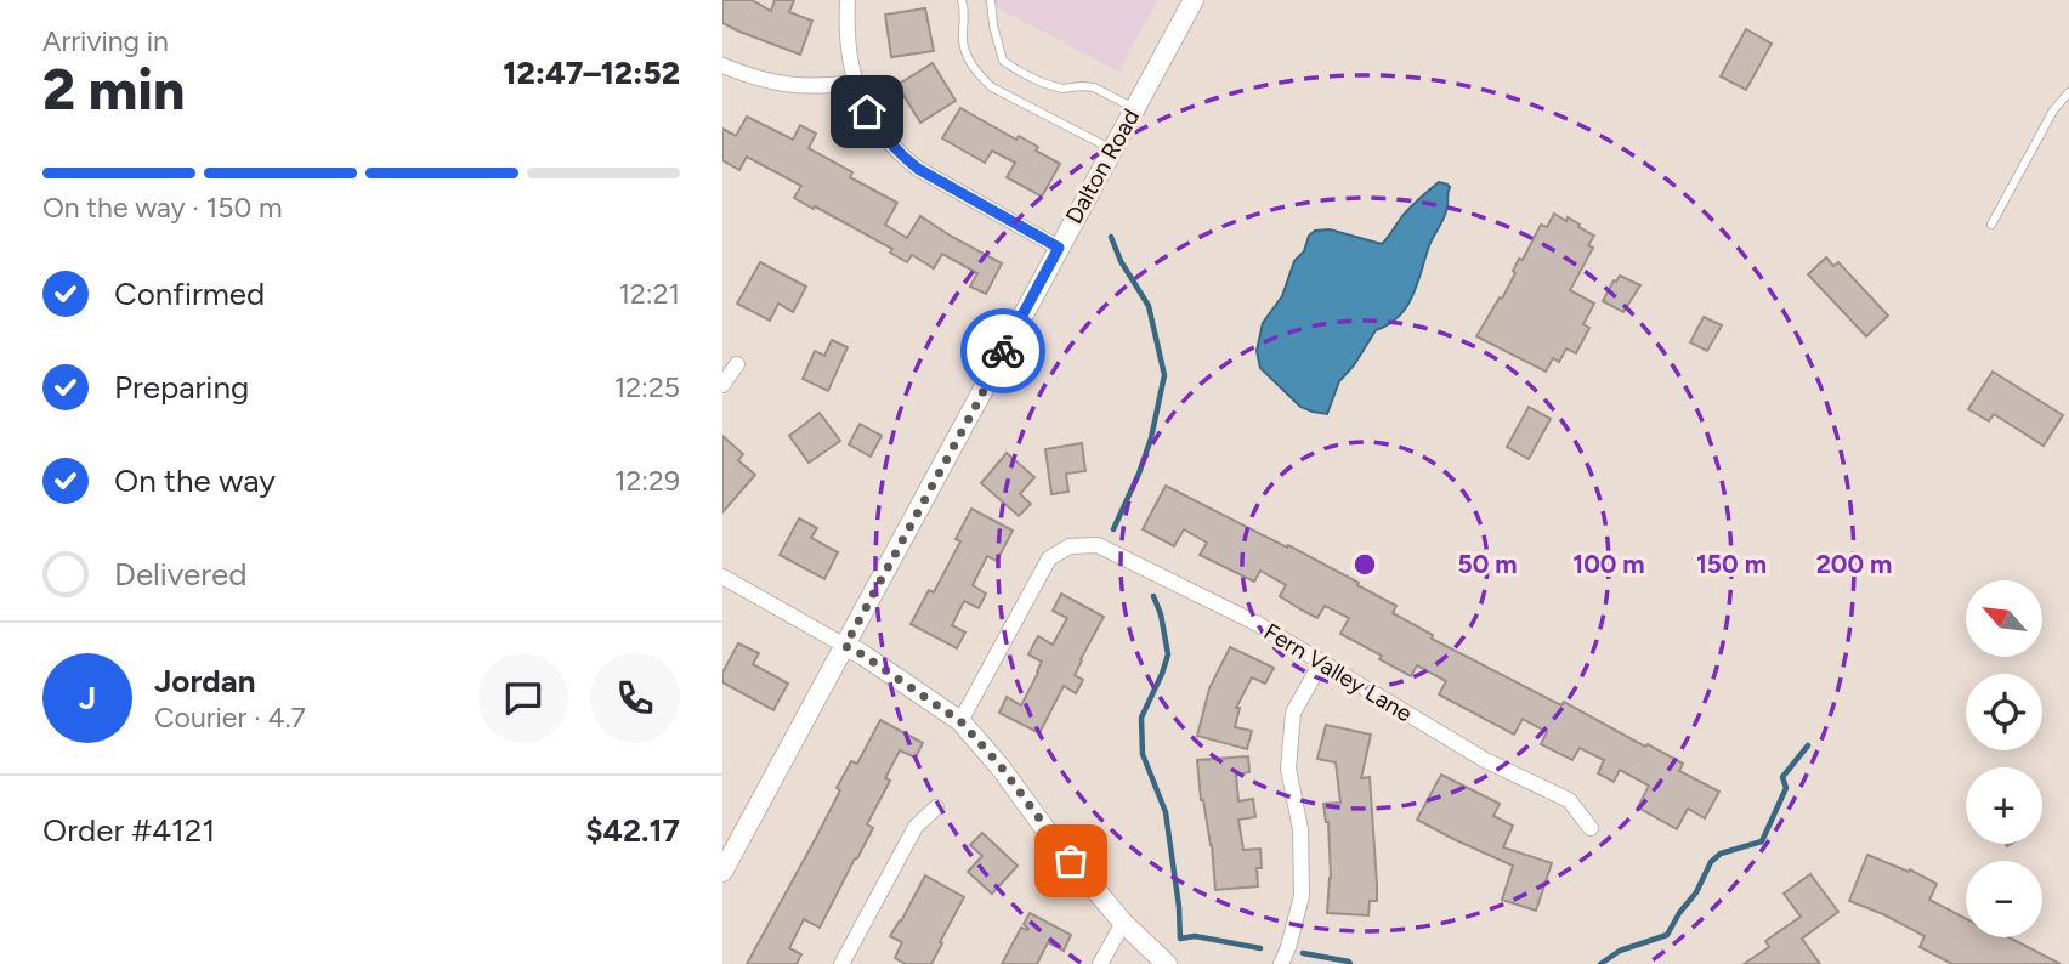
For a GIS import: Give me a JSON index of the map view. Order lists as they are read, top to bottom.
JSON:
{
  "streets": {
    "street": ["Dalton Road", "Fern Valley Lane"]
  },
  "north": "top left",
  "page": {
    "heading": ["2 min", "Arriving in", "12:47–12:52"],
    "panel": [
      "Jordan",
      "Courier · 4.7",
      "Order #4121",
      "$42.17"
    ],
    "bar": "On the way · 150 m",
    "list": [
      ["Confirmed", "12:21"],
      ["Preparing", "12:25"],
      ["On the way", "12:29"],
      "Delivered"
    ],
    "map_buttons": ["+", "−"],
    "round": "J"
  },
  "rings": [
    "50 m",
    "100 m",
    "150 m",
    "200 m"
  ]
}
